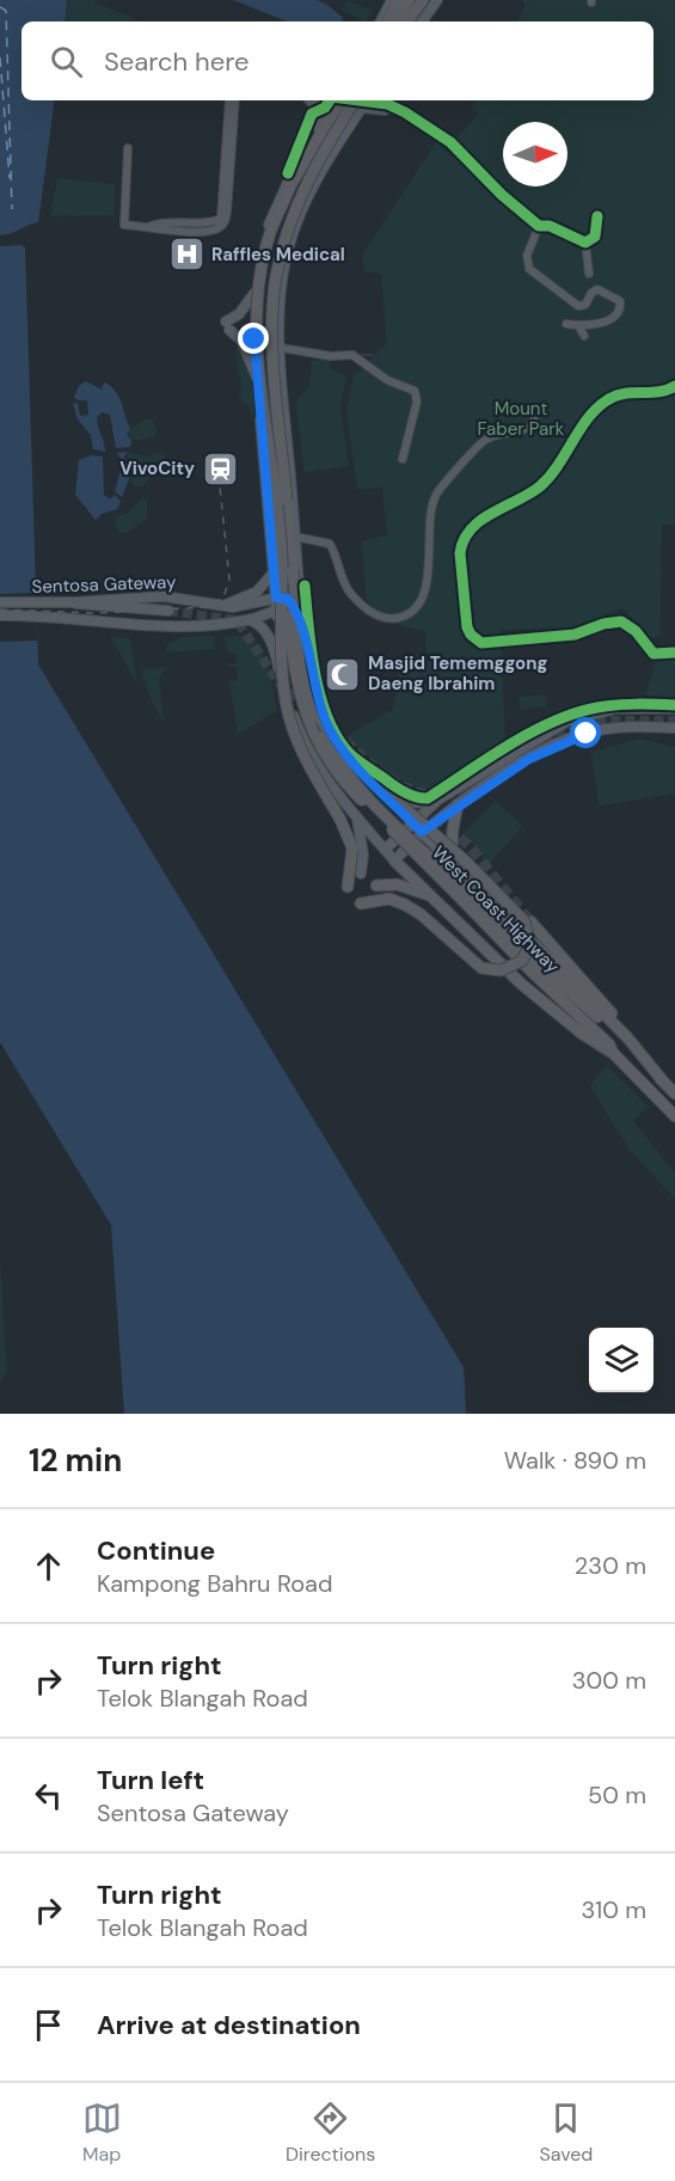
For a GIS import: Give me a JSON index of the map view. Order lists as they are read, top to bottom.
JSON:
{
  "streets": {
    "highway": ["West Coast Highway"],
    "main road": ["Sentosa Gateway"]
  },
  "parks": ["Mount Faber Park"],
  "places": {
    "hospital": ["Raffles Medical"],
    "station": ["VivoCity"],
    "mosque": ["Masjid Tememggong Daeng Ibrahim"]
  },
  "north": "right",
  "page": {
    "search": "Search here",
    "heading": ["12 min", "Walk · 890 m"],
    "list": [
      ["Continue", "Kampong Bahru Road", "230 m"],
      ["Turn right", "Telok Blangah Road", "300 m"],
      ["Turn left", "Sentosa Gateway", "50 m"],
      ["Turn right", "Telok Blangah Road", "310 m"],
      "Arrive at destination"
    ],
    "nav": ["Map", "Directions", "Saved"]
  }
}
